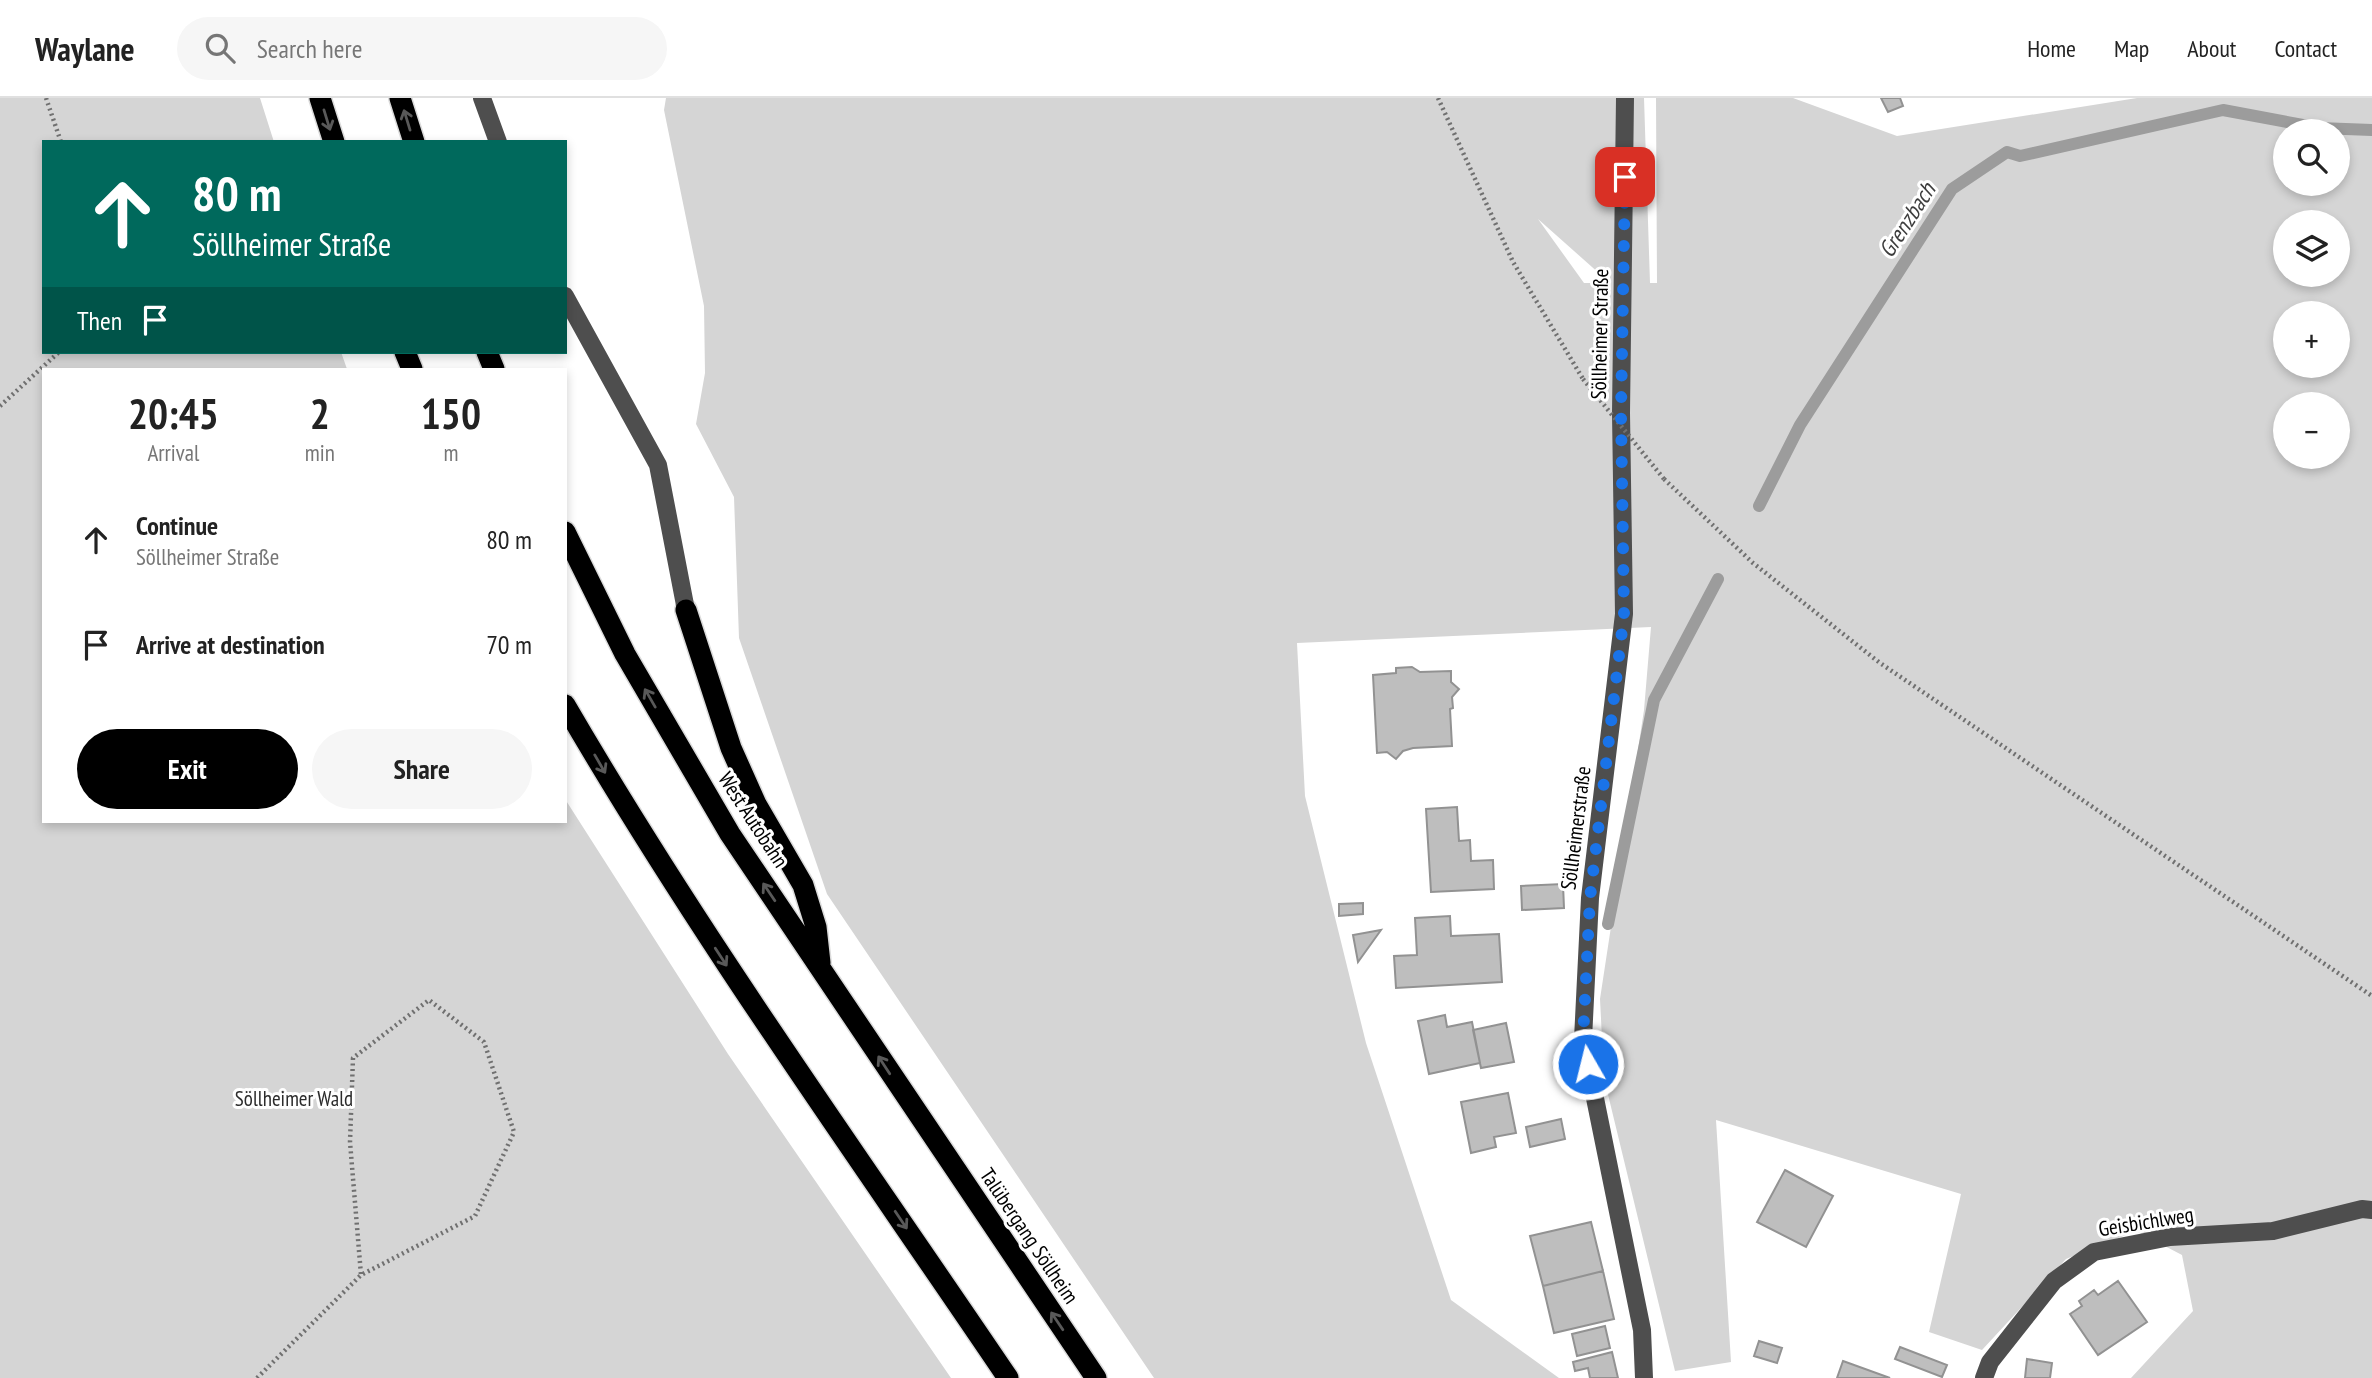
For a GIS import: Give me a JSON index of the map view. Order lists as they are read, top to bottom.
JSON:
{
  "streets": {
    "highway": ["West Autobahn", "Talübergang Söllheim"],
    "street": ["Söllheimer Straße", "Söllheimerstraße", "Geisbichlweg"]
  },
  "crossings": [
    ["Söllheimer Straße", "Söllheimerstraße"],
    ["West Autobahn", "Talübergang Söllheim"]
  ],
  "water": ["Grenzbach"],
  "parks": ["Söllheimer Wald"],
  "page": {
    "header": "Waylane",
    "search": "Search here",
    "nav": [
      "Home",
      "Map",
      "About",
      "Contact"
    ],
    "map_buttons": ["+", "−"],
    "turn": ["80 m", "Söllheimer Straße"],
    "then": "Then",
    "eta": [
      "20:45",
      "Arrival",
      "2",
      "min",
      "150",
      "m"
    ],
    "list": [
      {
        "name": "Continue",
        "note": "Söllheimer Straße",
        "value": "80 m"
      },
      {
        "name": "Arrive at destination",
        "value": "70 m"
      }
    ],
    "buttons": ["Exit", "Share"]
  }
}
